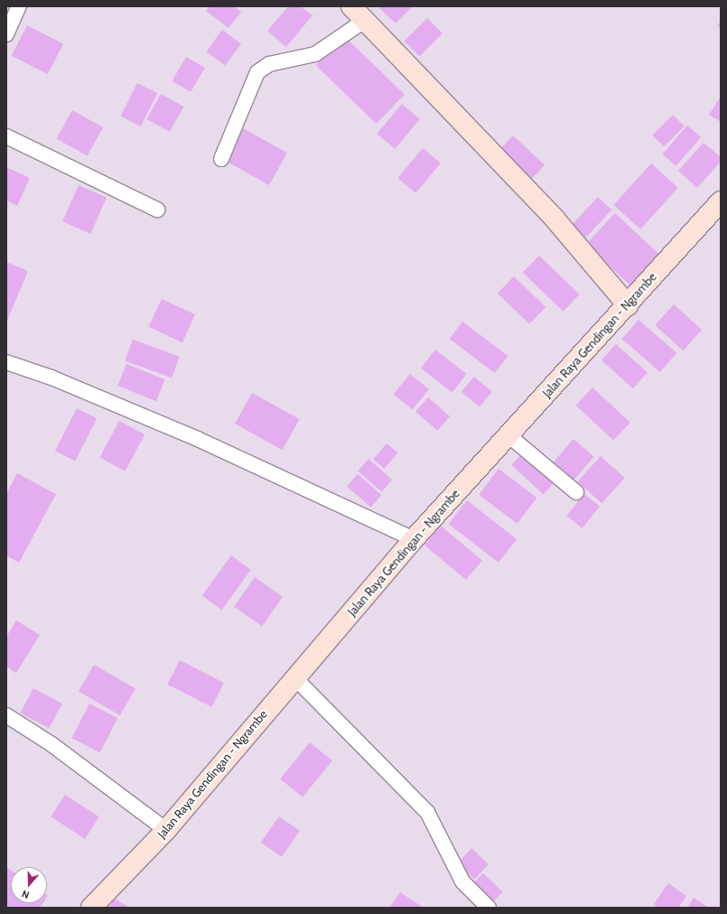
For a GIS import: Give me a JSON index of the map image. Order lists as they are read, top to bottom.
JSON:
{
  "streets": {
    "main road": ["Jalan Raya Gendingan - Ngrambe"]
  },
  "north": "bottom"
}
